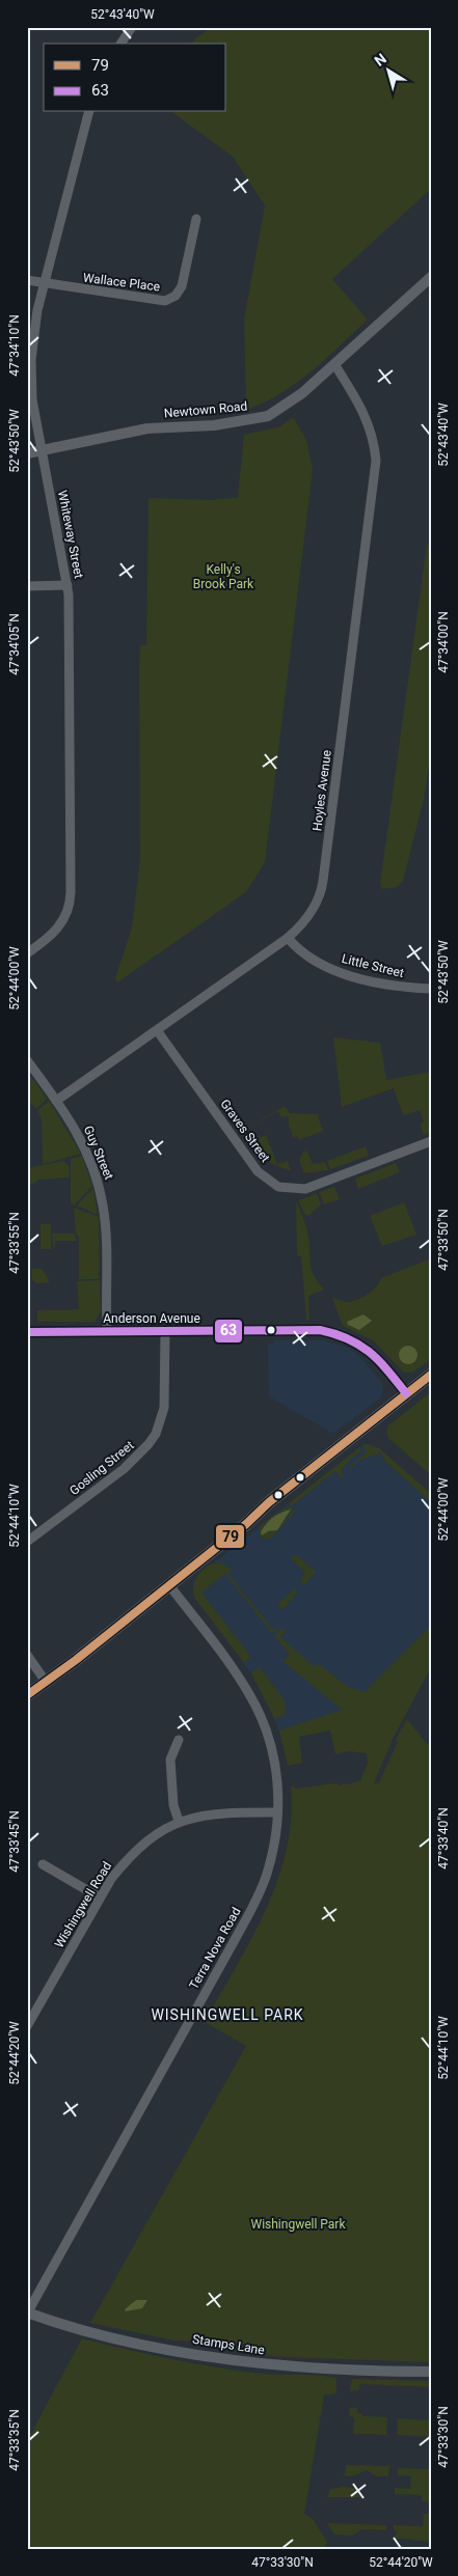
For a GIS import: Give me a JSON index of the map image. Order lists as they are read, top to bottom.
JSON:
{
  "streets": {
    "street": [
      "Wallace Place",
      "Newtown Road",
      "Whiteway Street",
      "Hoyles Avenue",
      "Little Street",
      "Graves Street",
      "Guy Street",
      "Anderson Avenue",
      "Gosling Street",
      "Wishingwell Road",
      "Terra Nova Road",
      "Stamps Lane"
    ]
  },
  "crossings": [
    ["Wallace Place", "Whiteway Street"],
    ["Newtown Road", "Whiteway Street"],
    ["Newtown Road", "Hoyles Avenue"],
    ["Hoyles Avenue", "Little Street"],
    ["Hoyles Avenue", "Graves Street"],
    ["Hoyles Avenue", "Guy Street"],
    ["Guy Street", "Anderson Avenue"],
    ["Anderson Avenue", "Gosling Street"],
    ["Wishingwell Road", "Terra Nova Road"],
    ["Terra Nova Road", "Stamps Lane"]
  ],
  "districts": ["WISHINGWELL PARK"],
  "parks": ["Kelly's Brook Park", "Wishingwell Park"],
  "lines": ["transit line 63", "transit line 79"],
  "legend": ["79", "63"],
  "north": "top left",
  "coordinates": [
    "52°43'40\"W",
    "47°34'10\"N",
    "52°43'50\"W",
    "47°34'00\"N",
    "47°34'05\"N",
    "52°44'00\"W",
    "47°33'50\"N",
    "47°33'55\"N",
    "52°44'10\"W",
    "47°33'40\"N",
    "47°33'45\"N",
    "52°44'20\"W",
    "47°33'30\"N",
    "47°33'35\"N"
  ]
}
